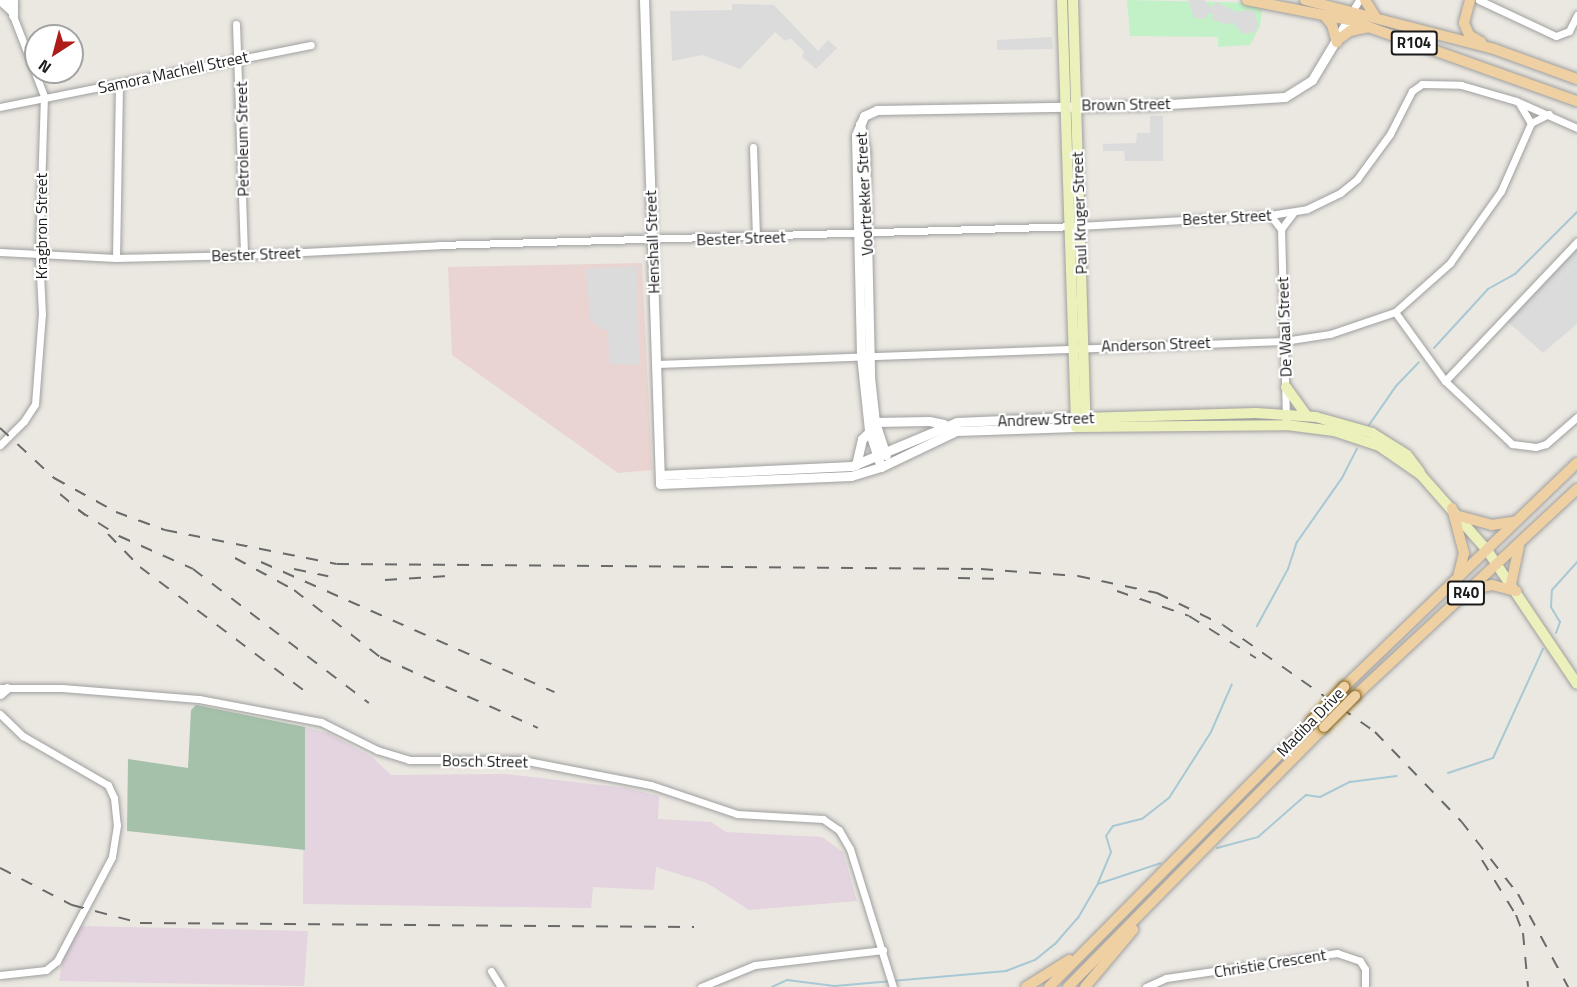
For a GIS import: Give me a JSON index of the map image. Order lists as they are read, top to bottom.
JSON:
{
  "streets": {
    "main road": [
      "R104",
      "Paul Kruger Street",
      "Andrew Street",
      "R40",
      "Madiba Drive"
    ],
    "street": [
      "Samora Machell Street",
      "Brown Street",
      "Petroleum Street",
      "Voortrekker Street",
      "Bester Street",
      "Kragbron Street",
      "Henshall Street",
      "De Waal Street",
      "Anderson Street",
      "Bosch Street",
      "Christie Crescent"
    ]
  },
  "crossings": [
    ["R104", "Brown Street"],
    ["Samora Machell Street", "Petroleum Street"],
    ["Samora Machell Street", "Kragbron Street"],
    ["Brown Street", "Voortrekker Street"],
    ["Brown Street", "Paul Kruger Street"],
    ["Petroleum Street", "Bester Street"],
    ["Voortrekker Street", "Bester Street"],
    ["Voortrekker Street", "Anderson Street"],
    ["Voortrekker Street", "Andrew Street"],
    ["Paul Kruger Street", "Bester Street"],
    ["Paul Kruger Street", "Anderson Street"],
    ["Paul Kruger Street", "Andrew Street"],
    ["Bester Street", "Kragbron Street"],
    ["Bester Street", "Henshall Street"],
    ["Henshall Street", "Anderson Street"],
    ["Henshall Street", "Andrew Street"],
    ["De Waal Street", "Anderson Street"],
    ["De Waal Street", "Andrew Street"],
    ["Andrew Street", "Madiba Drive"]
  ],
  "north": "bottom left"
}
